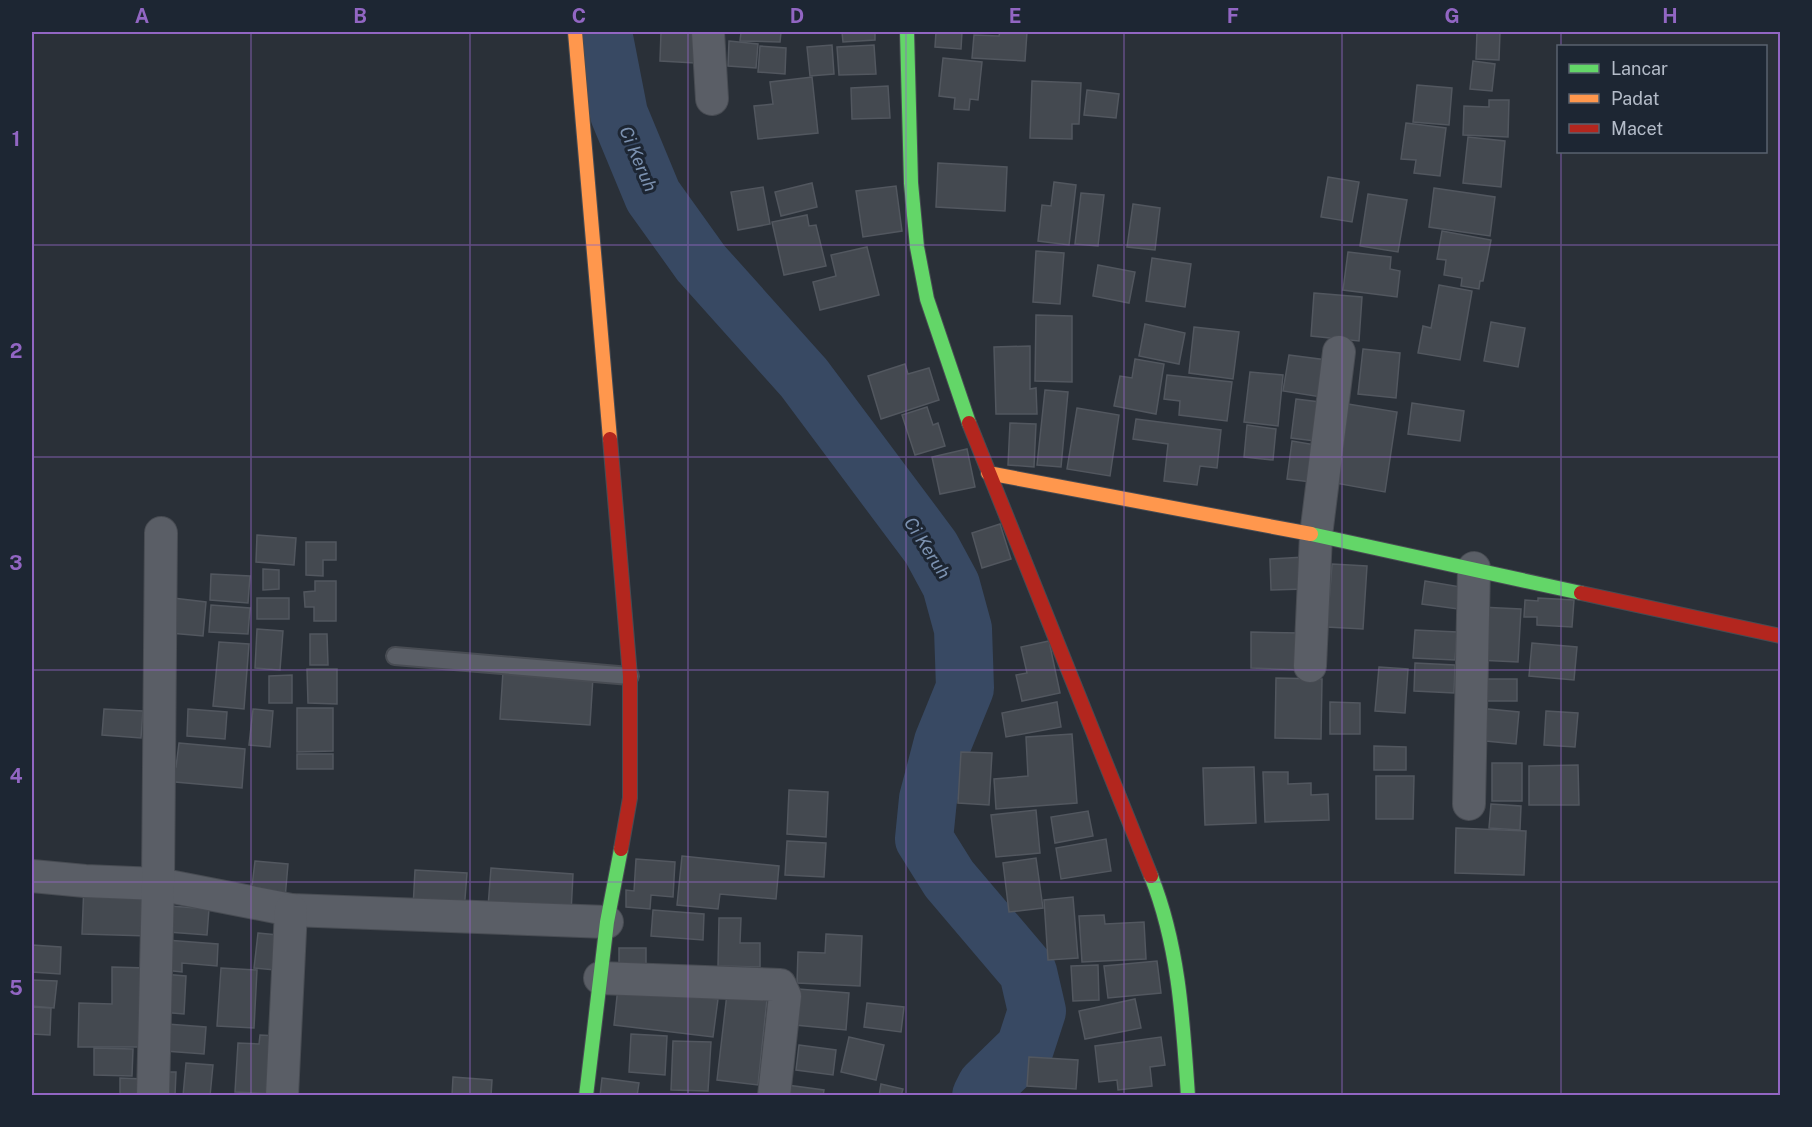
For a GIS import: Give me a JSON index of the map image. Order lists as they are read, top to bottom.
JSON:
{
  "water": ["Ci Keruh"],
  "legend": ["Lancar", "Padat", "Macet"],
  "grid": {
    "columns": [
      "A",
      "B",
      "C",
      "D",
      "E",
      "F",
      "G",
      "H"
    ],
    "rows": [
      "1",
      "2",
      "3",
      "4",
      "5"
    ]
  }
}
